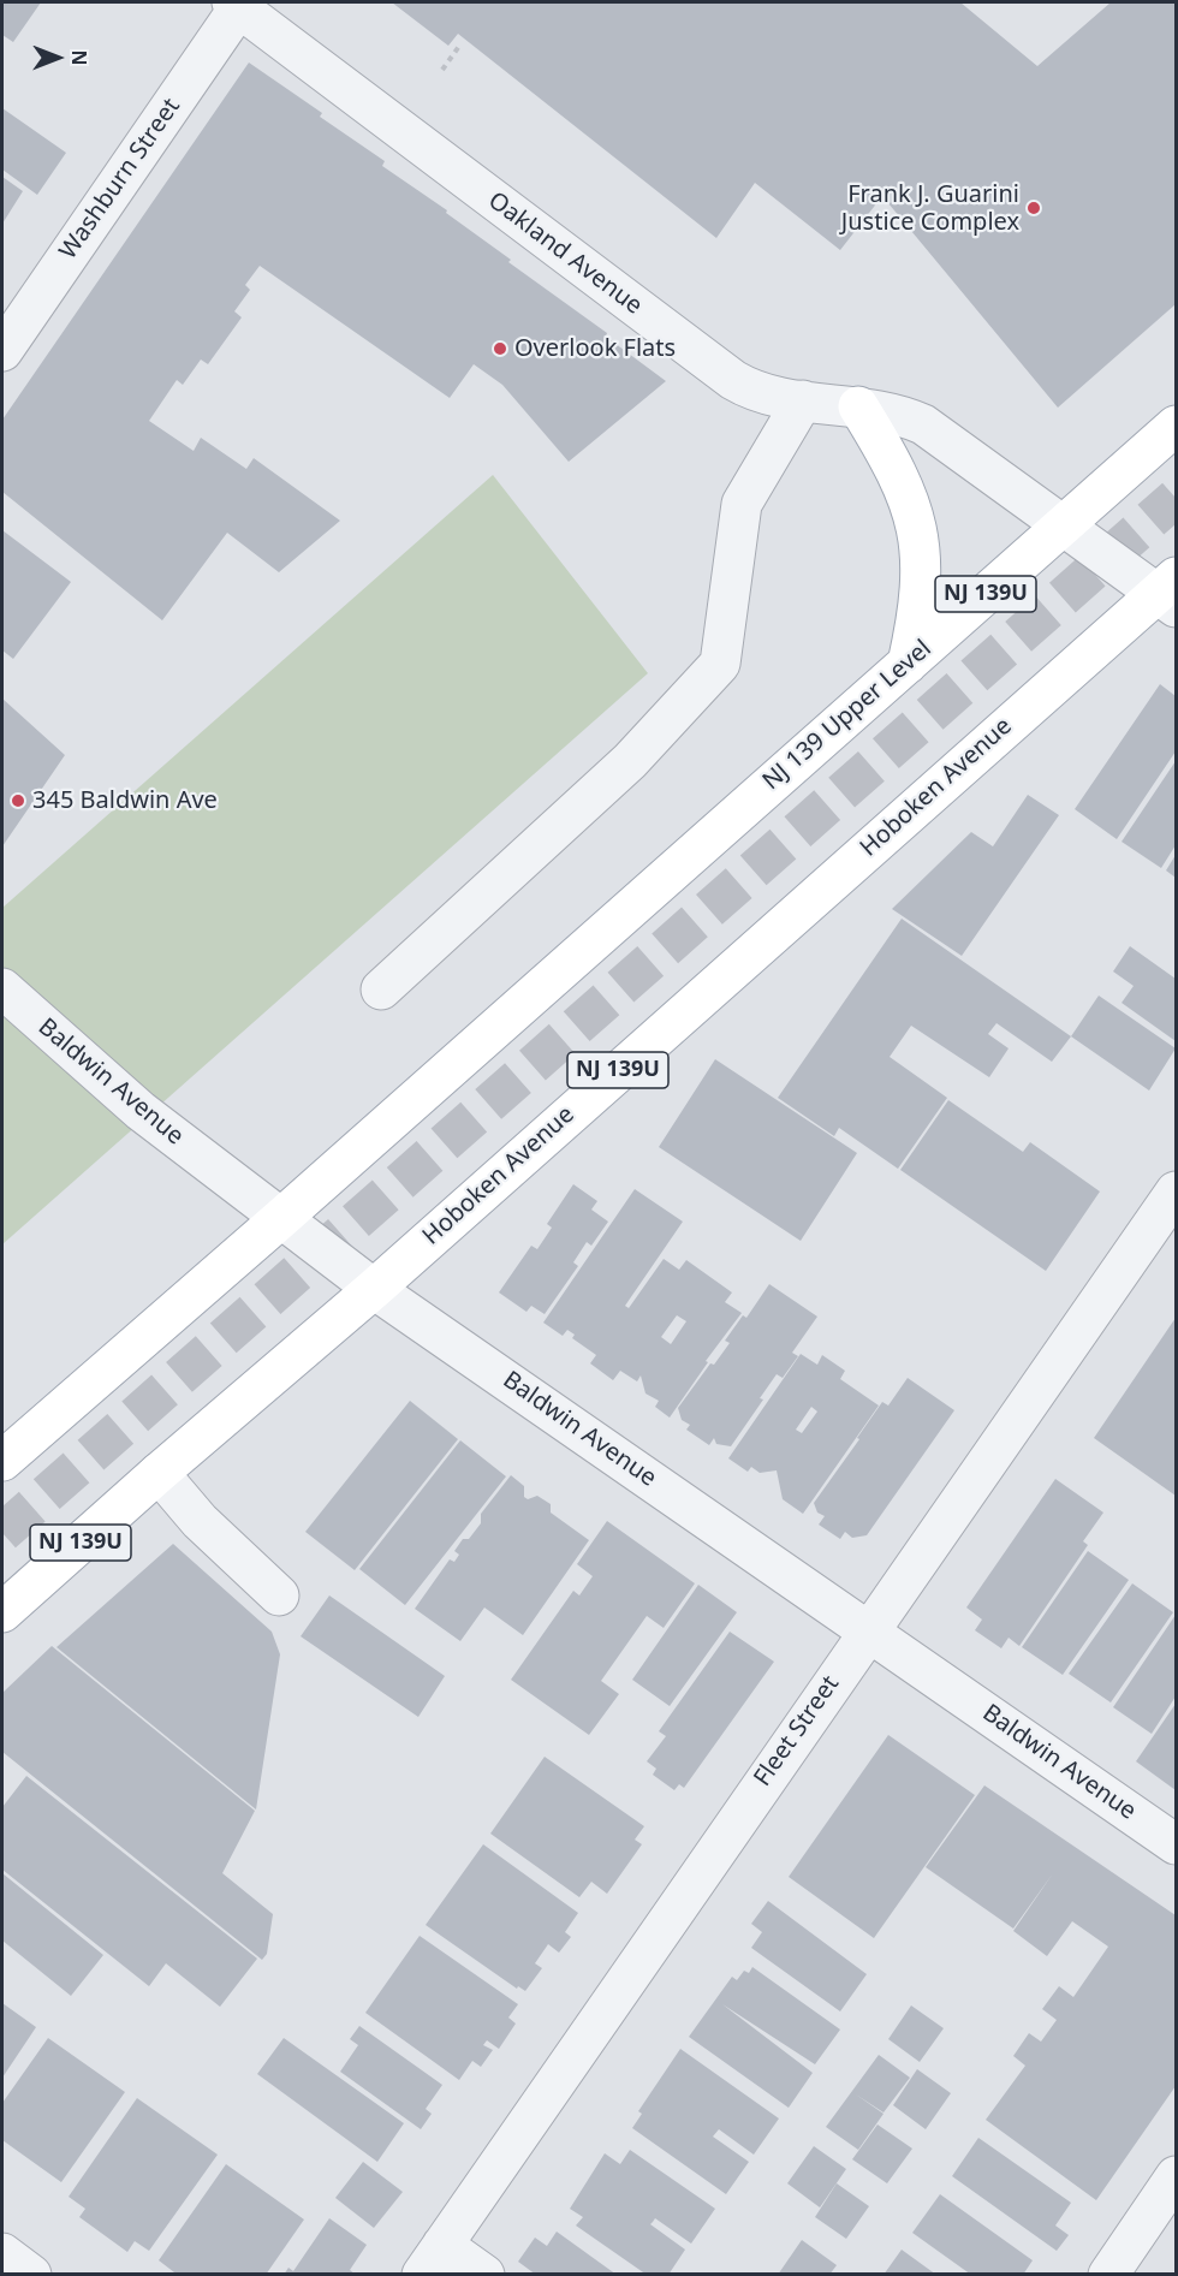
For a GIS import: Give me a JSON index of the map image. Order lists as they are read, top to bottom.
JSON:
{
  "streets": {
    "main road": ["NJ 139U", "NJ 139 Upper Level", "Hoboken Avenue"],
    "street": [
      "Washburn Street",
      "Oakland Avenue",
      "Baldwin Avenue",
      "Fleet Street"
    ]
  },
  "crossings": [
    ["Washburn Street", "Oakland Avenue"],
    ["Oakland Avenue", "NJ 139 Upper Level"],
    ["Oakland Avenue", "Hoboken Avenue"],
    ["NJ 139U", "NJ 139 Upper Level"],
    ["NJ 139U", "Baldwin Avenue"],
    ["NJ 139 Upper Level", "Baldwin Avenue"],
    ["Hoboken Avenue", "Baldwin Avenue"],
    ["Baldwin Avenue", "Fleet Street"]
  ],
  "places": ["Frank J. Guarini Justice Complex", "Overlook Flats", "345 Baldwin Ave"],
  "north": "right"
}
